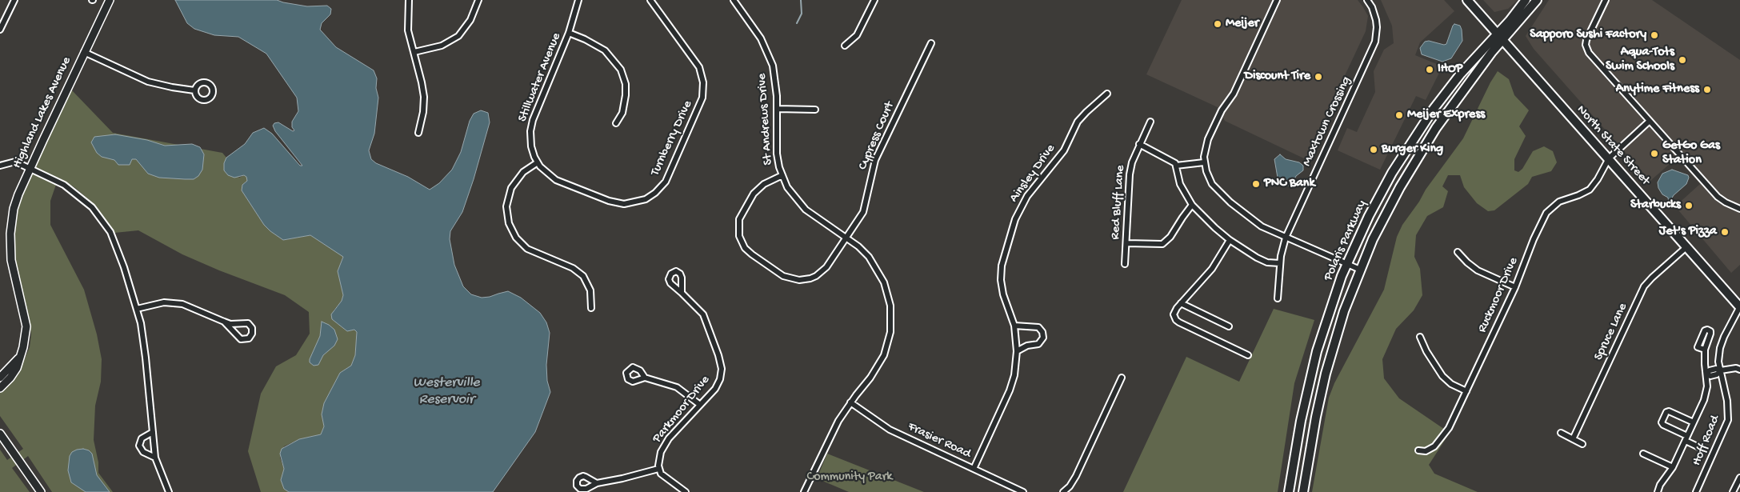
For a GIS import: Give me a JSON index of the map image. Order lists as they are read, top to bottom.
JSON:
{
  "streets": {
    "main road": ["North State Street", "Polaris Parkway"],
    "street": [
      "Stillwater Avenue",
      "Highland Lakes Avenue",
      "St Andrews Drive",
      "Maxtown Crossing",
      "Cypress Court",
      "Turnberry Drive",
      "Ainsley Drive",
      "Red Bluff Lane",
      "Ruckmoor Drive",
      "Spruce Lane",
      "Parkmoor Drive",
      "Frasier Road",
      "Hoff Road"
    ]
  },
  "crossings": [
    ["Stillwater Avenue", "Turnberry Drive"],
    ["St Andrews Drive", "Cypress Court"],
    ["St Andrews Drive", "Frasier Road"],
    ["North State Street", "Polaris Parkway"],
    ["North State Street", "Ruckmoor Drive"],
    ["North State Street", "Spruce Lane"],
    ["North State Street", "Hoff Road"],
    ["Ainsley Drive", "Frasier Road"]
  ],
  "water": ["Westerville Reservoir"],
  "parks": ["Community Park"],
  "places": [
    "Meijer",
    "Sapporo Sushi Factory",
    "Aqua-Tots Swim Schools",
    "IHOP",
    "Discount Tire",
    "Anytime Fitness",
    "Meijer Express",
    "Burger King",
    "GetGo Gas Station",
    "PNC Bank",
    "Starbucks",
    "Jet's Pizza"
  ]
}
